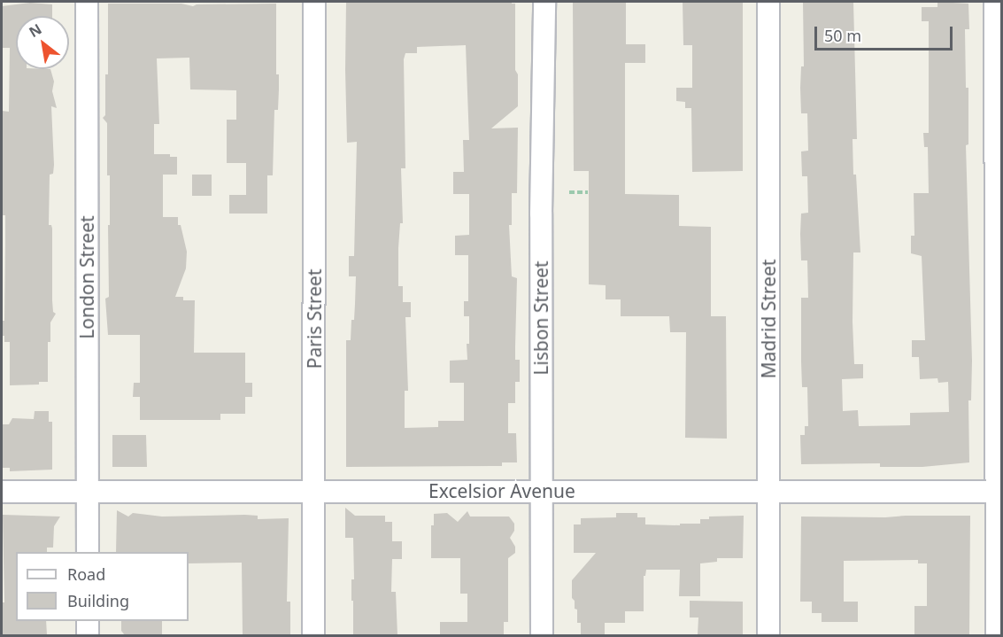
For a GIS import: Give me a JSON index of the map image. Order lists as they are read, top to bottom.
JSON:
{
  "streets": {
    "street": [
      "London Street",
      "Lisbon Street",
      "Paris Street",
      "Madrid Street",
      "Excelsior Avenue"
    ]
  },
  "crossings": [
    ["London Street", "Excelsior Avenue"],
    ["Lisbon Street", "Excelsior Avenue"],
    ["Paris Street", "Excelsior Avenue"],
    ["Madrid Street", "Excelsior Avenue"]
  ],
  "legend": ["Road", "Building"],
  "scale_bar": "50 m",
  "north": "top left"
}
